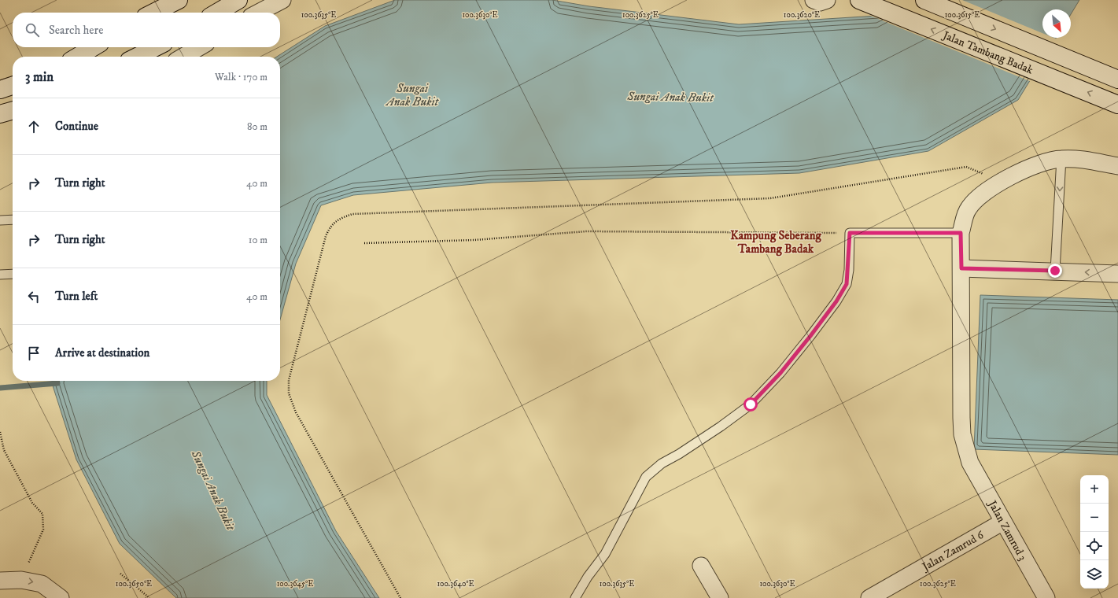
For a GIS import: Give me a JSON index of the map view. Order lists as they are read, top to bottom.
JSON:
{
  "streets": {
    "main road": ["Jalan Tambang Badak"],
    "street": ["Jalan Zamrud 3", "Jalan Zamrud 6"]
  },
  "crossings": [
    ["Jalan Zamrud 3", "Jalan Zamrud 6"]
  ],
  "districts": ["Kampung Seberang Tambang Badak"],
  "water": ["Sungai Anak Bukit"],
  "north": "bottom right",
  "page": {
    "search": "Search here",
    "heading": ["3 min", "Walk · 170 m"],
    "list": [
      ["Continue", "80 m"],
      ["Turn right", "40 m"],
      ["Turn right", "10 m"],
      ["Turn left", "40 m"],
      "Arrive at destination"
    ],
    "map_buttons": ["+", "−"]
  },
  "coordinates": [
    "100.3635°E",
    "100.3630°E",
    "100.3625°E",
    "100.3620°E",
    "100.3615°E",
    "100.3650°E",
    "100.3645°E",
    "100.3640°E"
  ]
}
